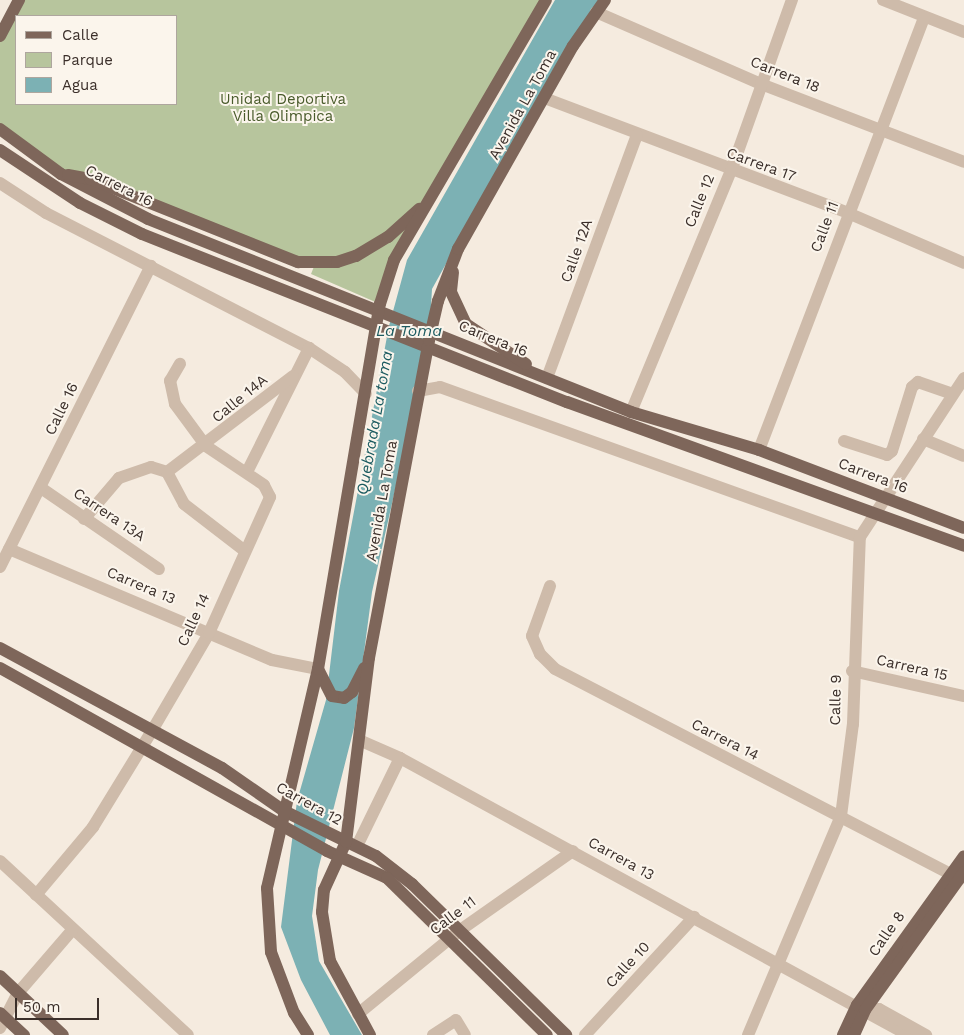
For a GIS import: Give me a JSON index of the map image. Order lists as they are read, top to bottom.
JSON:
{
  "streets": {
    "main road": [
      "Avenida La Toma",
      "Carrera 16",
      "Carrera 12",
      "Calle 8"
    ],
    "street": [
      "Carrera 18",
      "Carrera 17",
      "Calle 12",
      "Calle 11",
      "Calle 12A",
      "Calle 14A",
      "Calle 16",
      "Carrera 13A",
      "Carrera 13",
      "Calle 14",
      "Carrera 15",
      "Calle 9",
      "Carrera 14",
      "Calle 10"
    ]
  },
  "crossings": [
    ["Carrera 18", "Avenida La Toma"],
    ["Carrera 18", "Calle 12"],
    ["Carrera 18", "Calle 11"],
    ["Avenida La Toma", "Carrera 17"],
    ["Avenida La Toma", "Calle 11"],
    ["Avenida La Toma", "Carrera 13"],
    ["Avenida La Toma", "Carrera 12"],
    ["Carrera 17", "Calle 12"],
    ["Carrera 17", "Calle 11"],
    ["Carrera 17", "Calle 12A"],
    ["Carrera 16", "Calle 12"],
    ["Carrera 16", "Calle 11"],
    ["Carrera 16", "Calle 12A"],
    ["Carrera 16", "Calle 9"],
    ["Calle 11", "Carrera 13"],
    ["Calle 11", "Carrera 12"],
    ["Calle 16", "Carrera 13A"],
    ["Calle 16", "Carrera 13"],
    ["Carrera 13", "Calle 14"],
    ["Carrera 13", "Calle 9"],
    ["Carrera 13", "Calle 8"],
    ["Carrera 13", "Calle 10"],
    ["Calle 14", "Carrera 12"],
    ["Carrera 15", "Calle 9"],
    ["Calle 9", "Carrera 14"],
    ["Carrera 14", "Calle 8"]
  ],
  "water": ["La Toma", "Quebrada La toma"],
  "parks": ["Unidad Deportiva Villa Olimpica"],
  "legend": ["Calle", "Parque", "Agua"],
  "scale_bar": "50 m"
}
